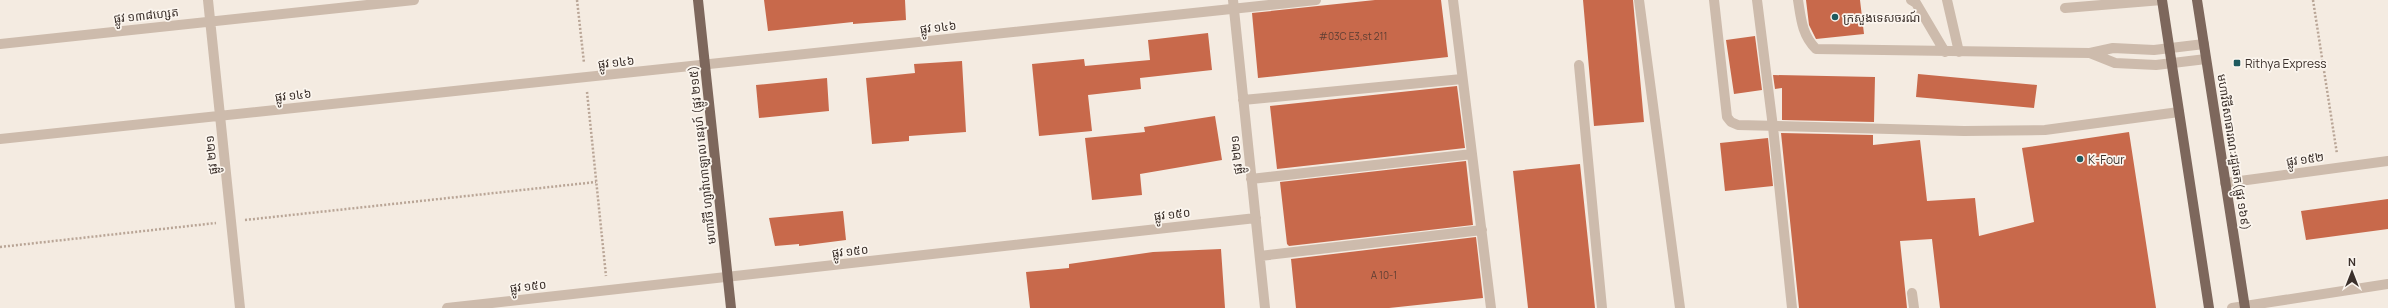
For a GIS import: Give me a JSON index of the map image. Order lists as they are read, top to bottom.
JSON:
{
  "streets": {
    "main road": ["មហាវិថីសាធារណៈរដ្ឋឆេក(ផ្លូវ ១៦៩)", "មហាវិថី ហ្សាវ៉ាហាឡាល នេរុហ៍ (ផ្លូវ ២១៥)"],
    "street": [
      "ផ្លូវ ១៣៨ហ្សេត",
      "ផ្លូវ ១៤៦",
      "ផ្លូវ ២២១",
      "ផ្លូវ ១៥២",
      "ផ្លូវ ១៥០"
    ]
  },
  "crossings": [
    ["ផ្លូវ ១៣៨ហ្សេត", "ផ្លូវ ២២១"],
    ["ផ្លូវ ១៤៦", "ផ្លូវ ២២១"],
    ["ផ្លូវ ១៤៦", "មហាវិថី ហ្សាវ៉ាហាឡាល នេរុហ៍ (ផ្លូវ ២១៥)"],
    ["មហាវិថីសាធារណៈរដ្ឋឆេក(ផ្លូវ ១៦៩)", "ផ្លូវ ១៥២"],
    ["ផ្លូវ ២២១", "ផ្លូវ ១៥០"],
    ["មហាវិថី ហ្សាវ៉ាហាឡាល នេរុហ៍ (ផ្លូវ ២១៥)", "ផ្លូវ ១៥០"]
  ],
  "places": {
    "other": ["ក្រសួងទេសចរណ៍", "K-Four"],
    "transit": ["Rithya Express"]
  },
  "house_numbers": ["#03C E3,st 211", "A 10-1"],
  "north": "top"
}
